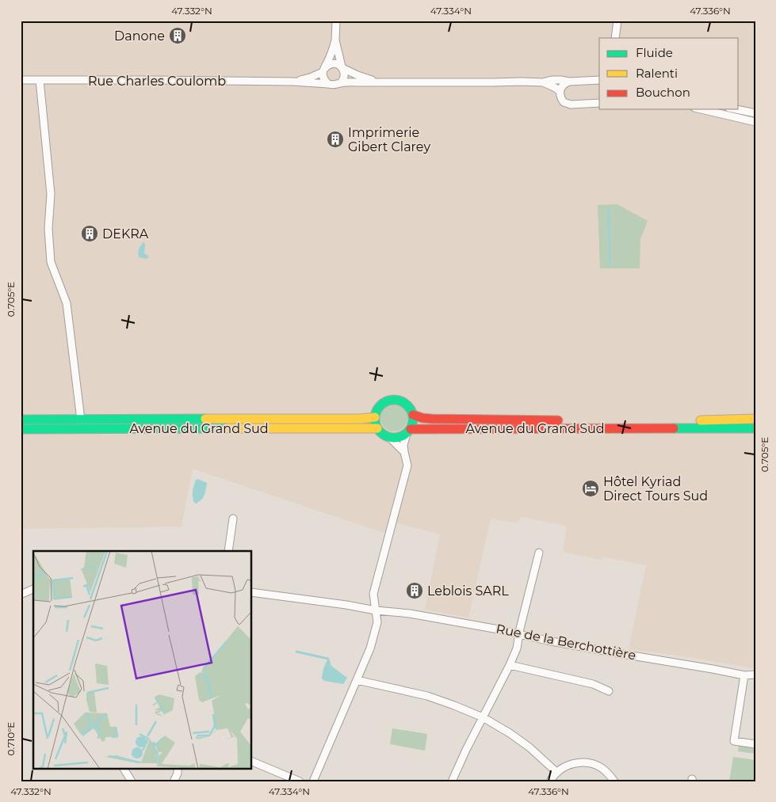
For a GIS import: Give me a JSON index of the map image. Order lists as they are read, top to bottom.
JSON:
{
  "streets": {
    "main road": ["Avenue du Grand Sud"],
    "street": ["Rue Charles Coulomb", "Rue de la Berchottière"]
  },
  "places": {
    "building": [
      "Danone",
      "Imprimerie Gibert Clarey",
      "DEKRA",
      "Leblois SARL"
    ],
    "hotel": ["Hôtel Kyriad Direct Tours Sud"]
  },
  "legend": ["Fluide", "Ralenti", "Bouchon"],
  "coordinates": [
    "47.332°N",
    "47.334°N",
    "47.336°N",
    "0.705°E",
    "0.710°E"
  ]
}
